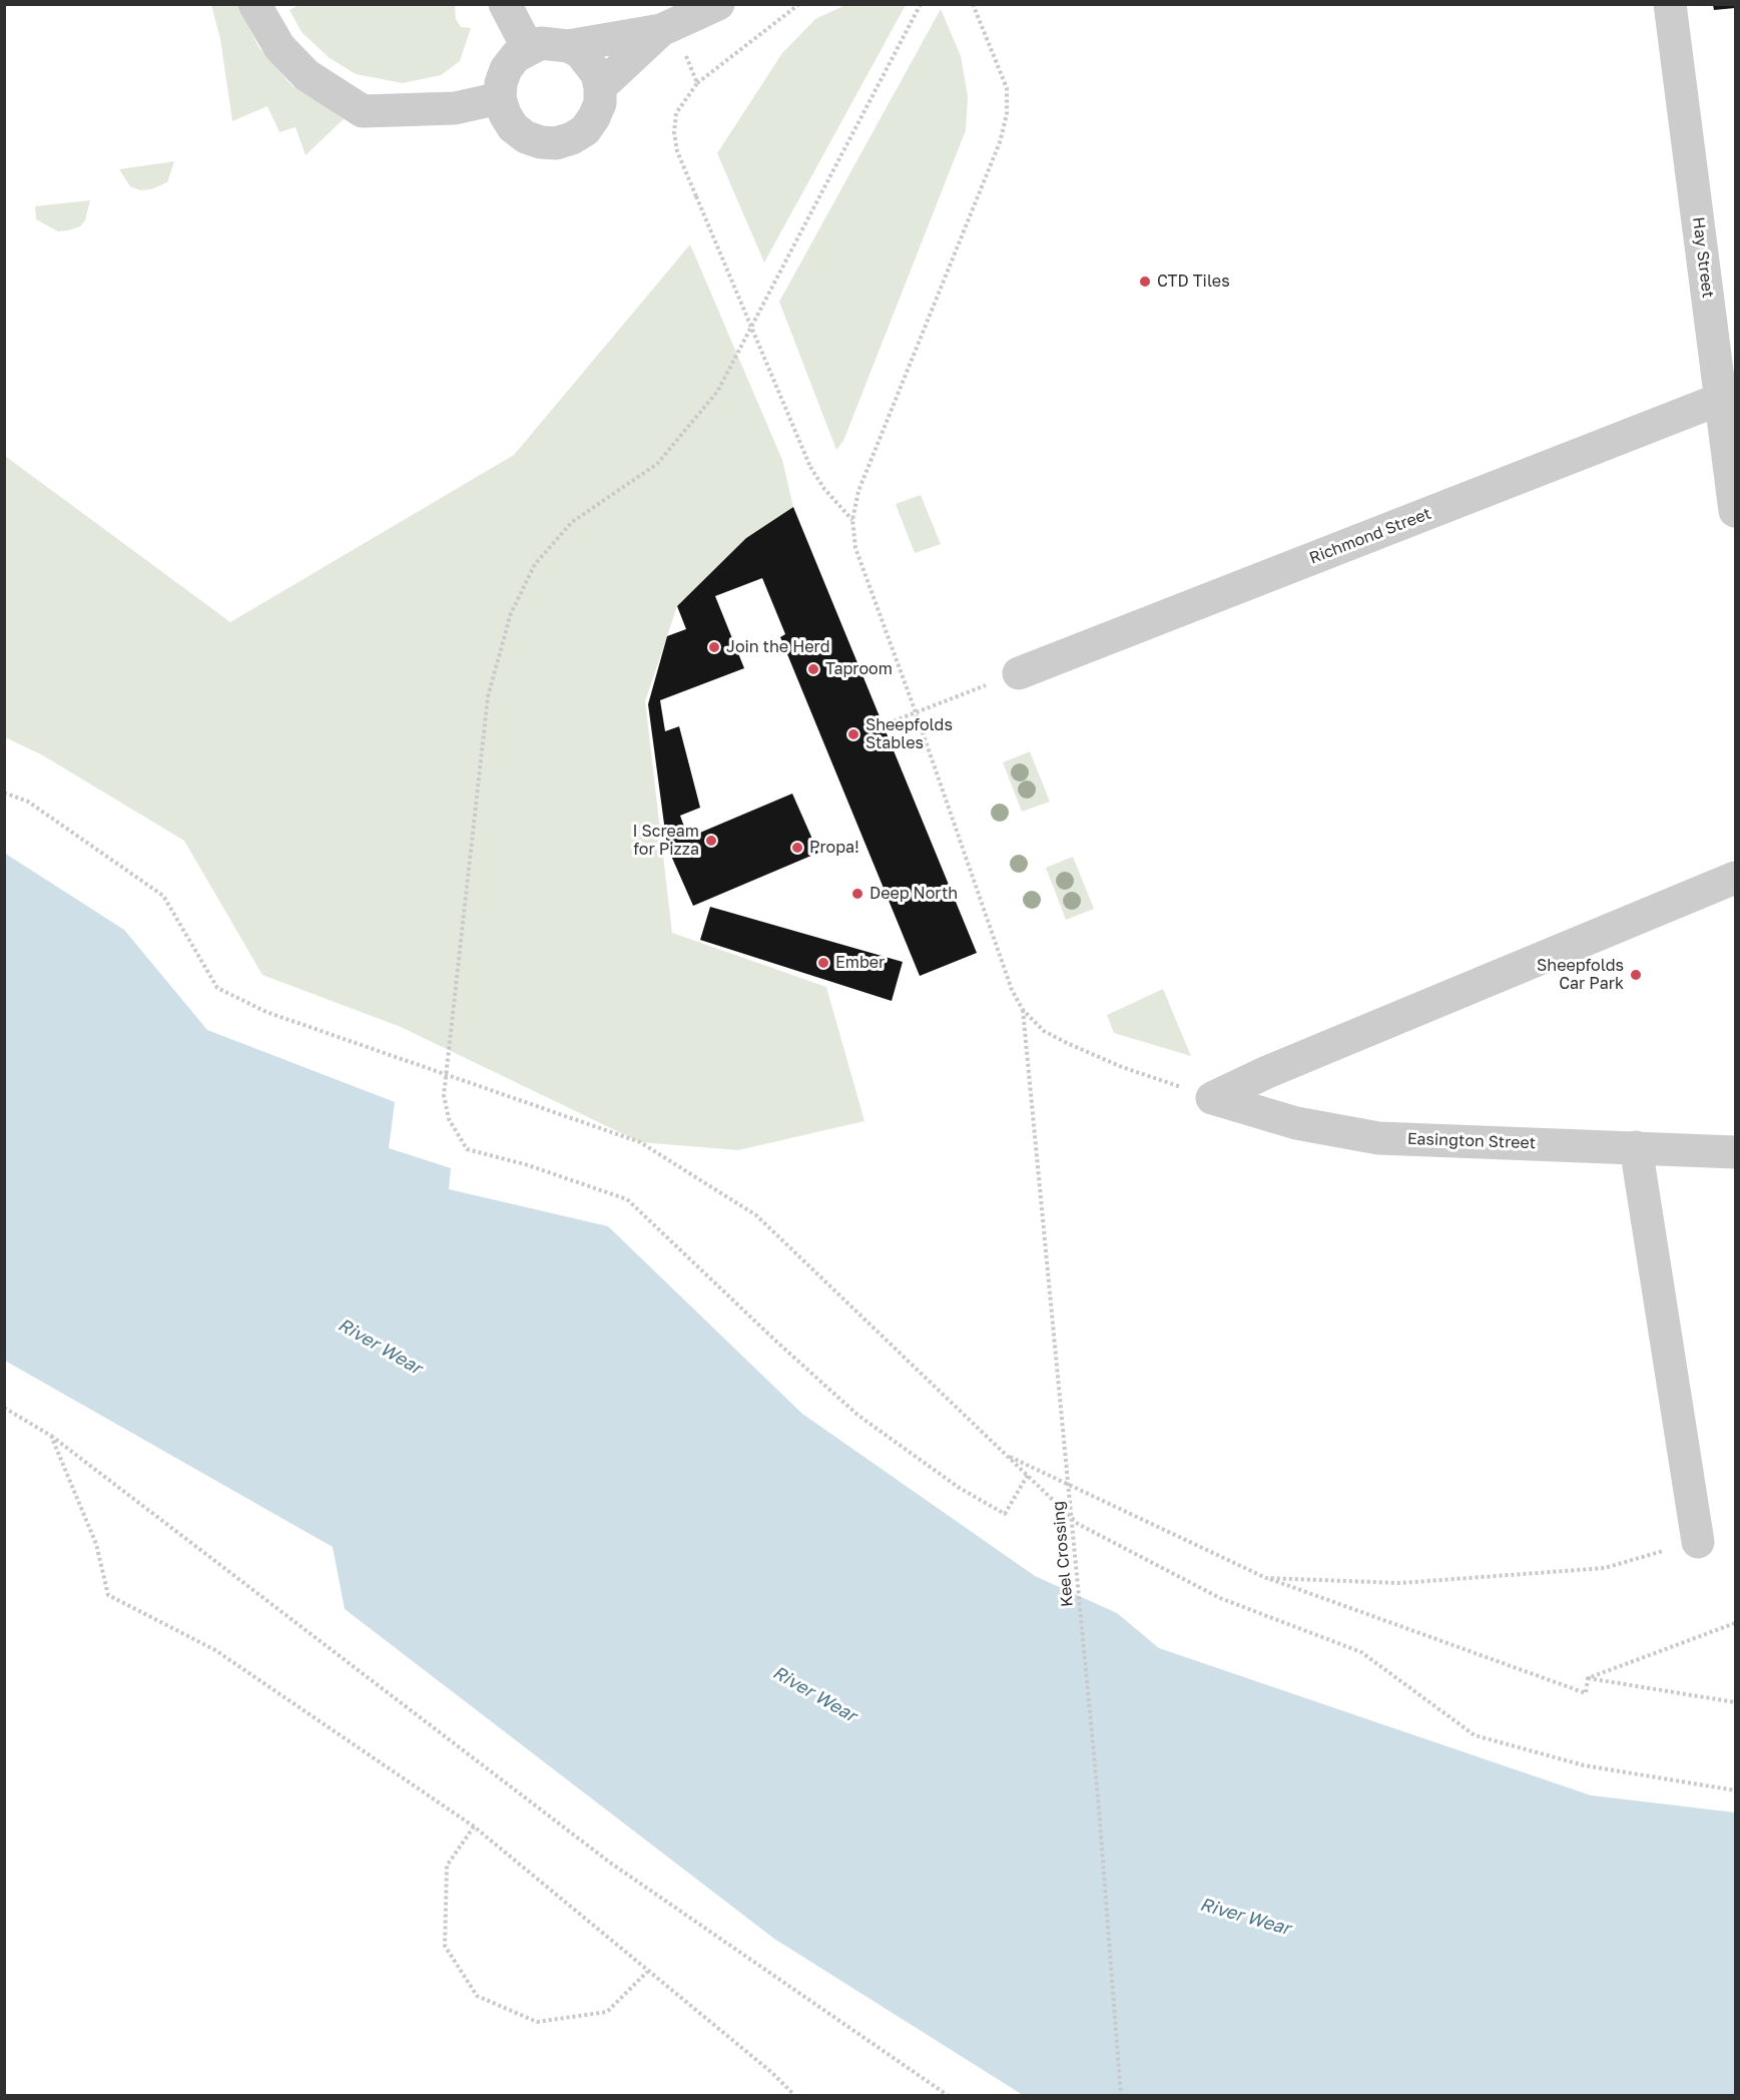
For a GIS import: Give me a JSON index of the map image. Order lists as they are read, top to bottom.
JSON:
{
  "streets": {
    "street": ["Hay Street", "Richmond Street", "Easington Street"],
    "path": ["Keel Crossing"]
  },
  "crossings": [
    ["Hay Street", "Richmond Street"]
  ],
  "water": ["River Wear"],
  "places": [
    "CTD Tiles",
    "Join the Herd",
    "Taproom",
    "Sheepfolds Stables",
    "I Scream for Pizza",
    "Propa!",
    "Deep North",
    "Ember",
    "Sheepfolds Car Park"
  ]
}
